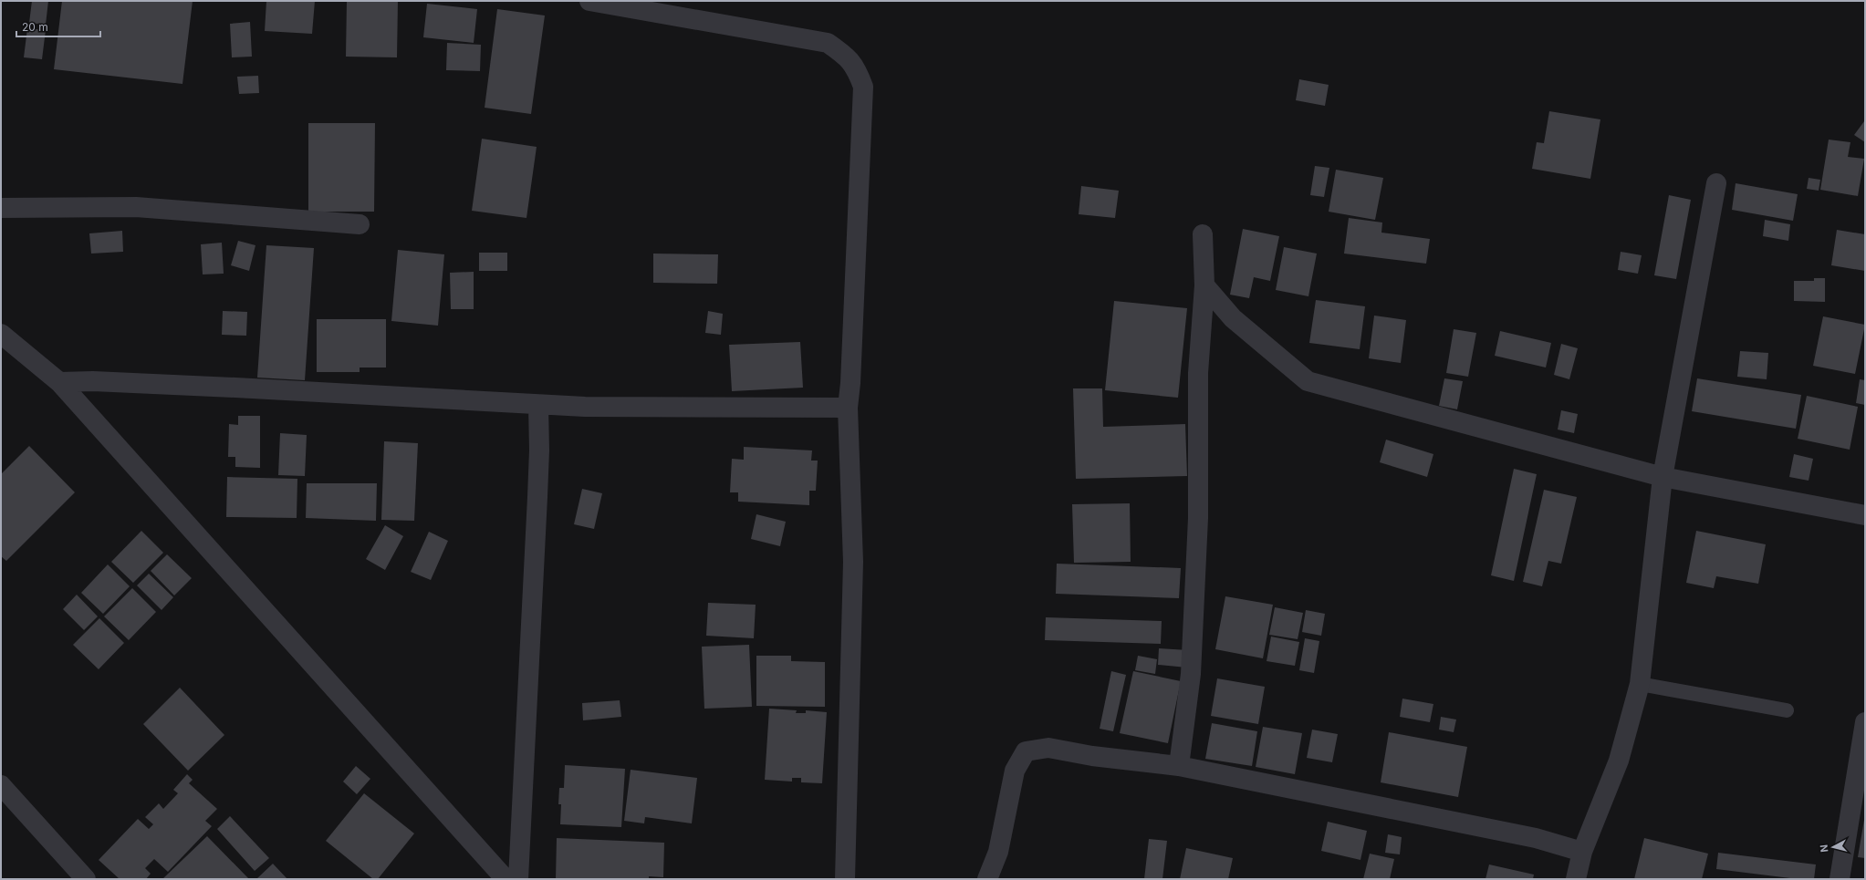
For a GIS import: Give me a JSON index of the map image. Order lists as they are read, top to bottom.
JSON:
{
  "scale_bar": "20 m",
  "north": "left"
}
